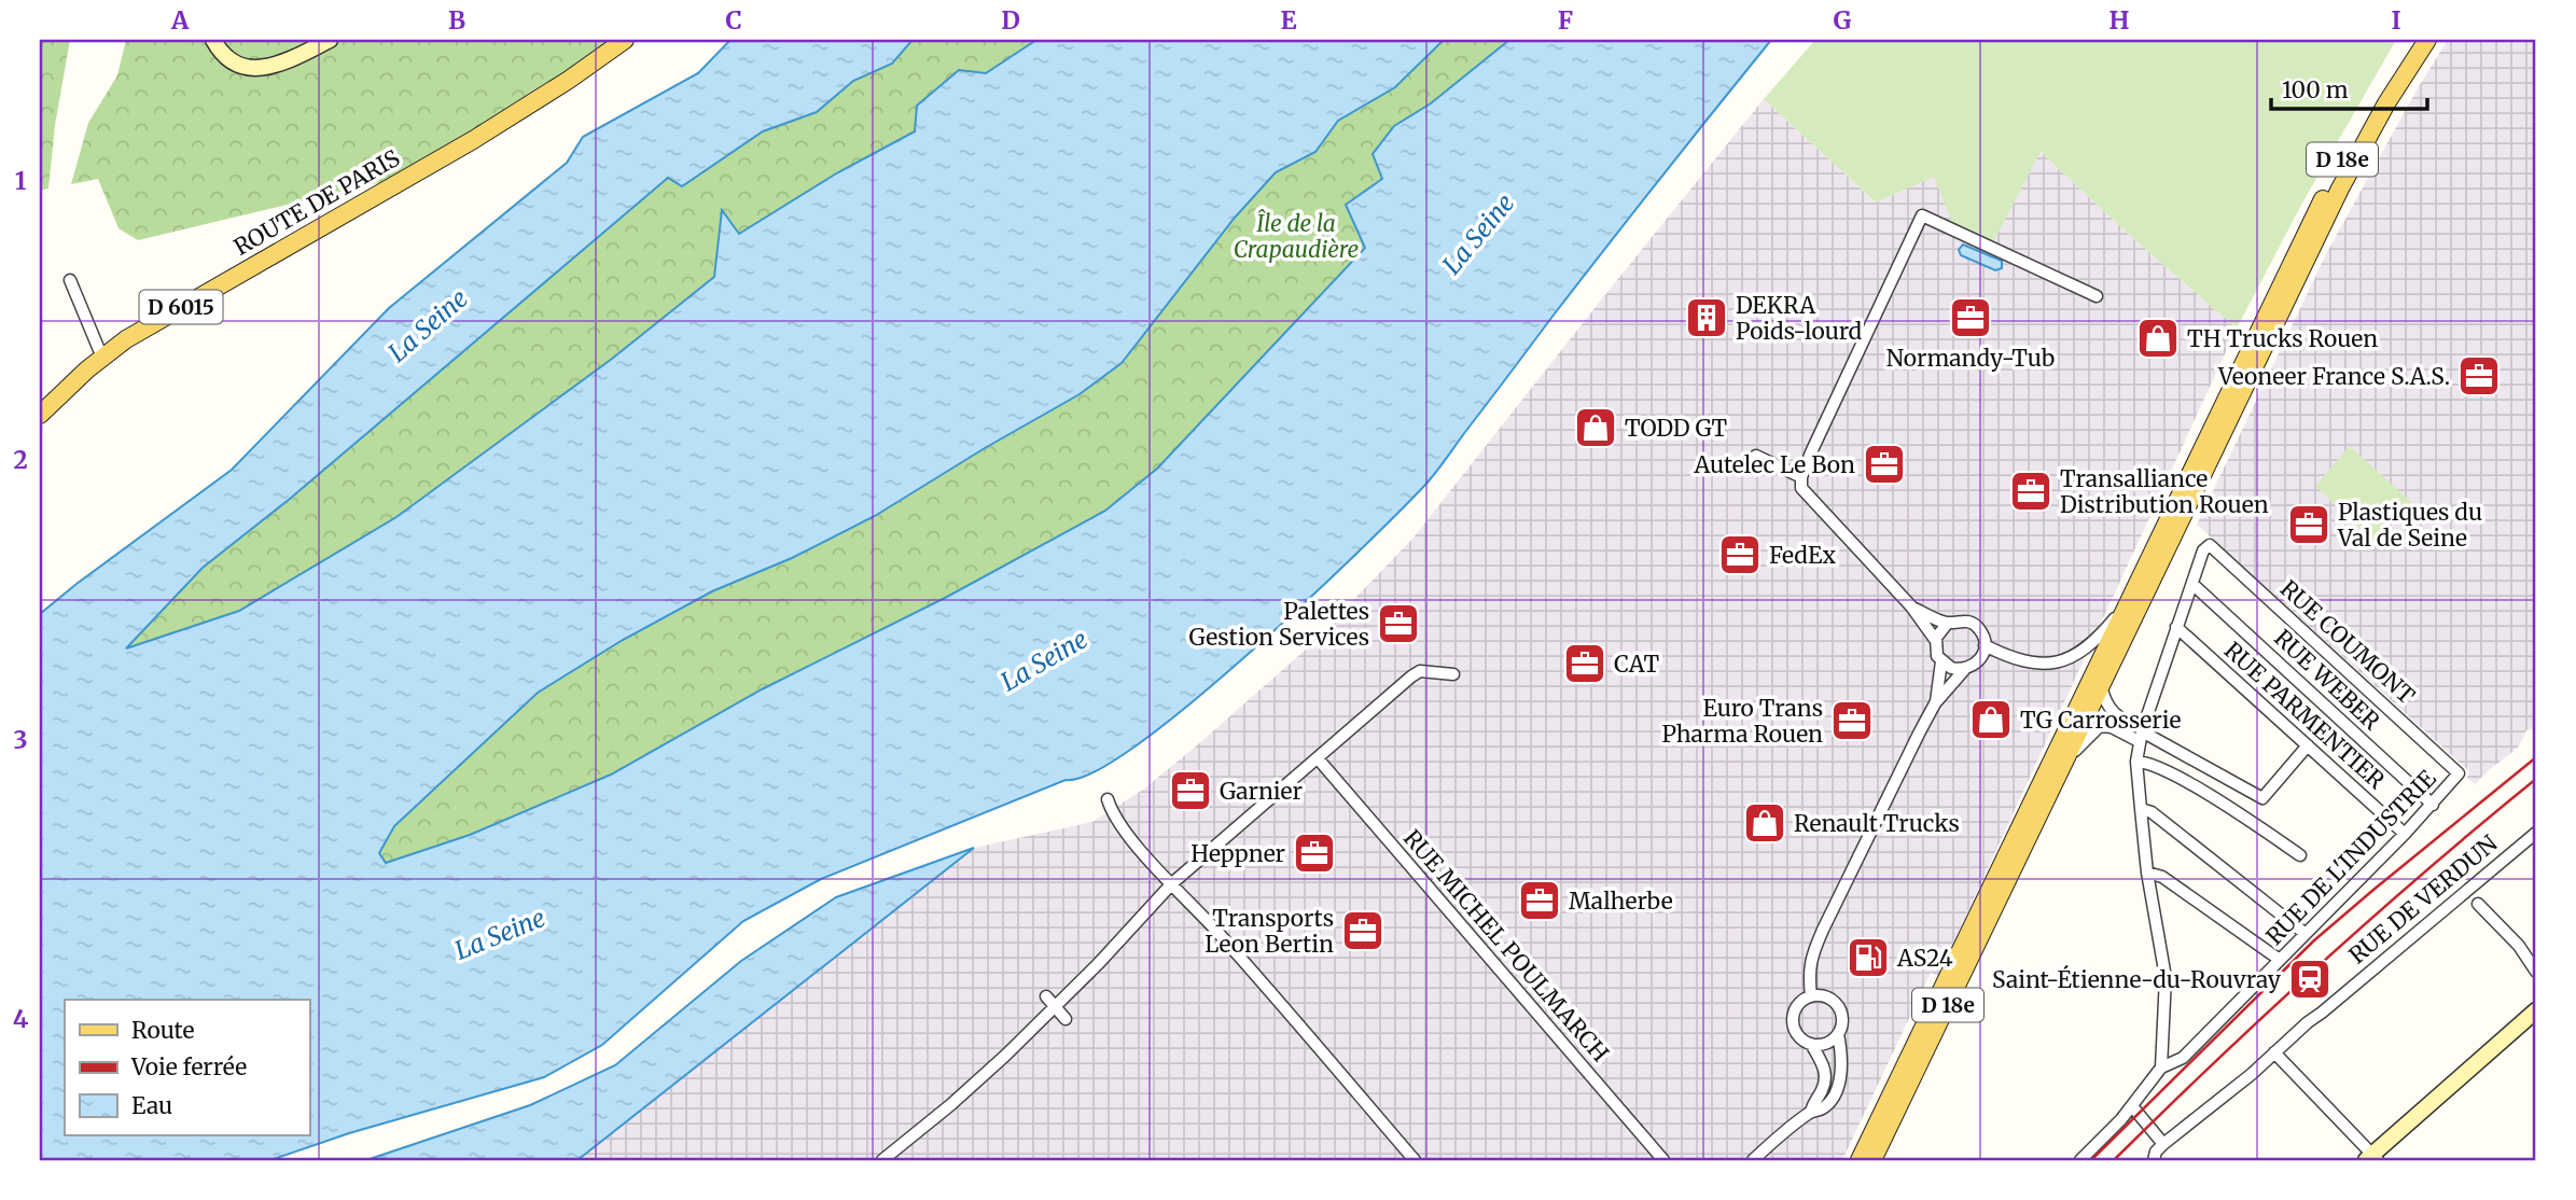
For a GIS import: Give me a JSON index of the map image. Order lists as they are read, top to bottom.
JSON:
{
  "streets": {
    "main road": ["D 18e", "ROUTE DE PARIS", "D 6015"],
    "street": [
      "RUE COUMONT",
      "RUE WEBER",
      "RUE PARMENTIER",
      "RUE DE L'INDUSTRIE",
      "RUE DE VERDUN",
      "RUE MICHEL POULMARCH"
    ]
  },
  "crossings": [
    ["RUE COUMONT", "RUE WEBER"],
    ["RUE COUMONT", "RUE DE L'INDUSTRIE"],
    ["RUE WEBER", "RUE DE L'INDUSTRIE"],
    ["RUE PARMENTIER", "RUE DE L'INDUSTRIE"]
  ],
  "water": ["La Seine"],
  "parks": ["Île de la Crapaudière"],
  "places": {
    "building": ["DEKRA Poids-lourd"],
    "office": [
      "Normandy-Tub",
      "Veoneer France S.A.S.",
      "Autelec Le Bon",
      "Transalliance Distribution Rouen",
      "Plastiques du Val de Seine",
      "FedEx",
      "Palettes Gestion Services",
      "CAT",
      "Euro Trans Pharma Rouen",
      "Garnier",
      "Heppner",
      "Malherbe",
      "Transports Leon Bertin"
    ],
    "shop": [
      "TH Trucks Rouen",
      "TODD GT",
      "TG Carrosserie",
      "Renault Trucks"
    ],
    "fuel station": ["AS24"],
    "station": ["Saint-Étienne-du-Rouvray"]
  },
  "legend": ["Route", "Voie ferrée", "Eau"],
  "scale_bar": "100 m",
  "grid": {
    "columns": [
      "A",
      "B",
      "C",
      "D",
      "E",
      "F",
      "G",
      "H",
      "I"
    ],
    "rows": [
      "1",
      "2",
      "3",
      "4"
    ]
  }
}
